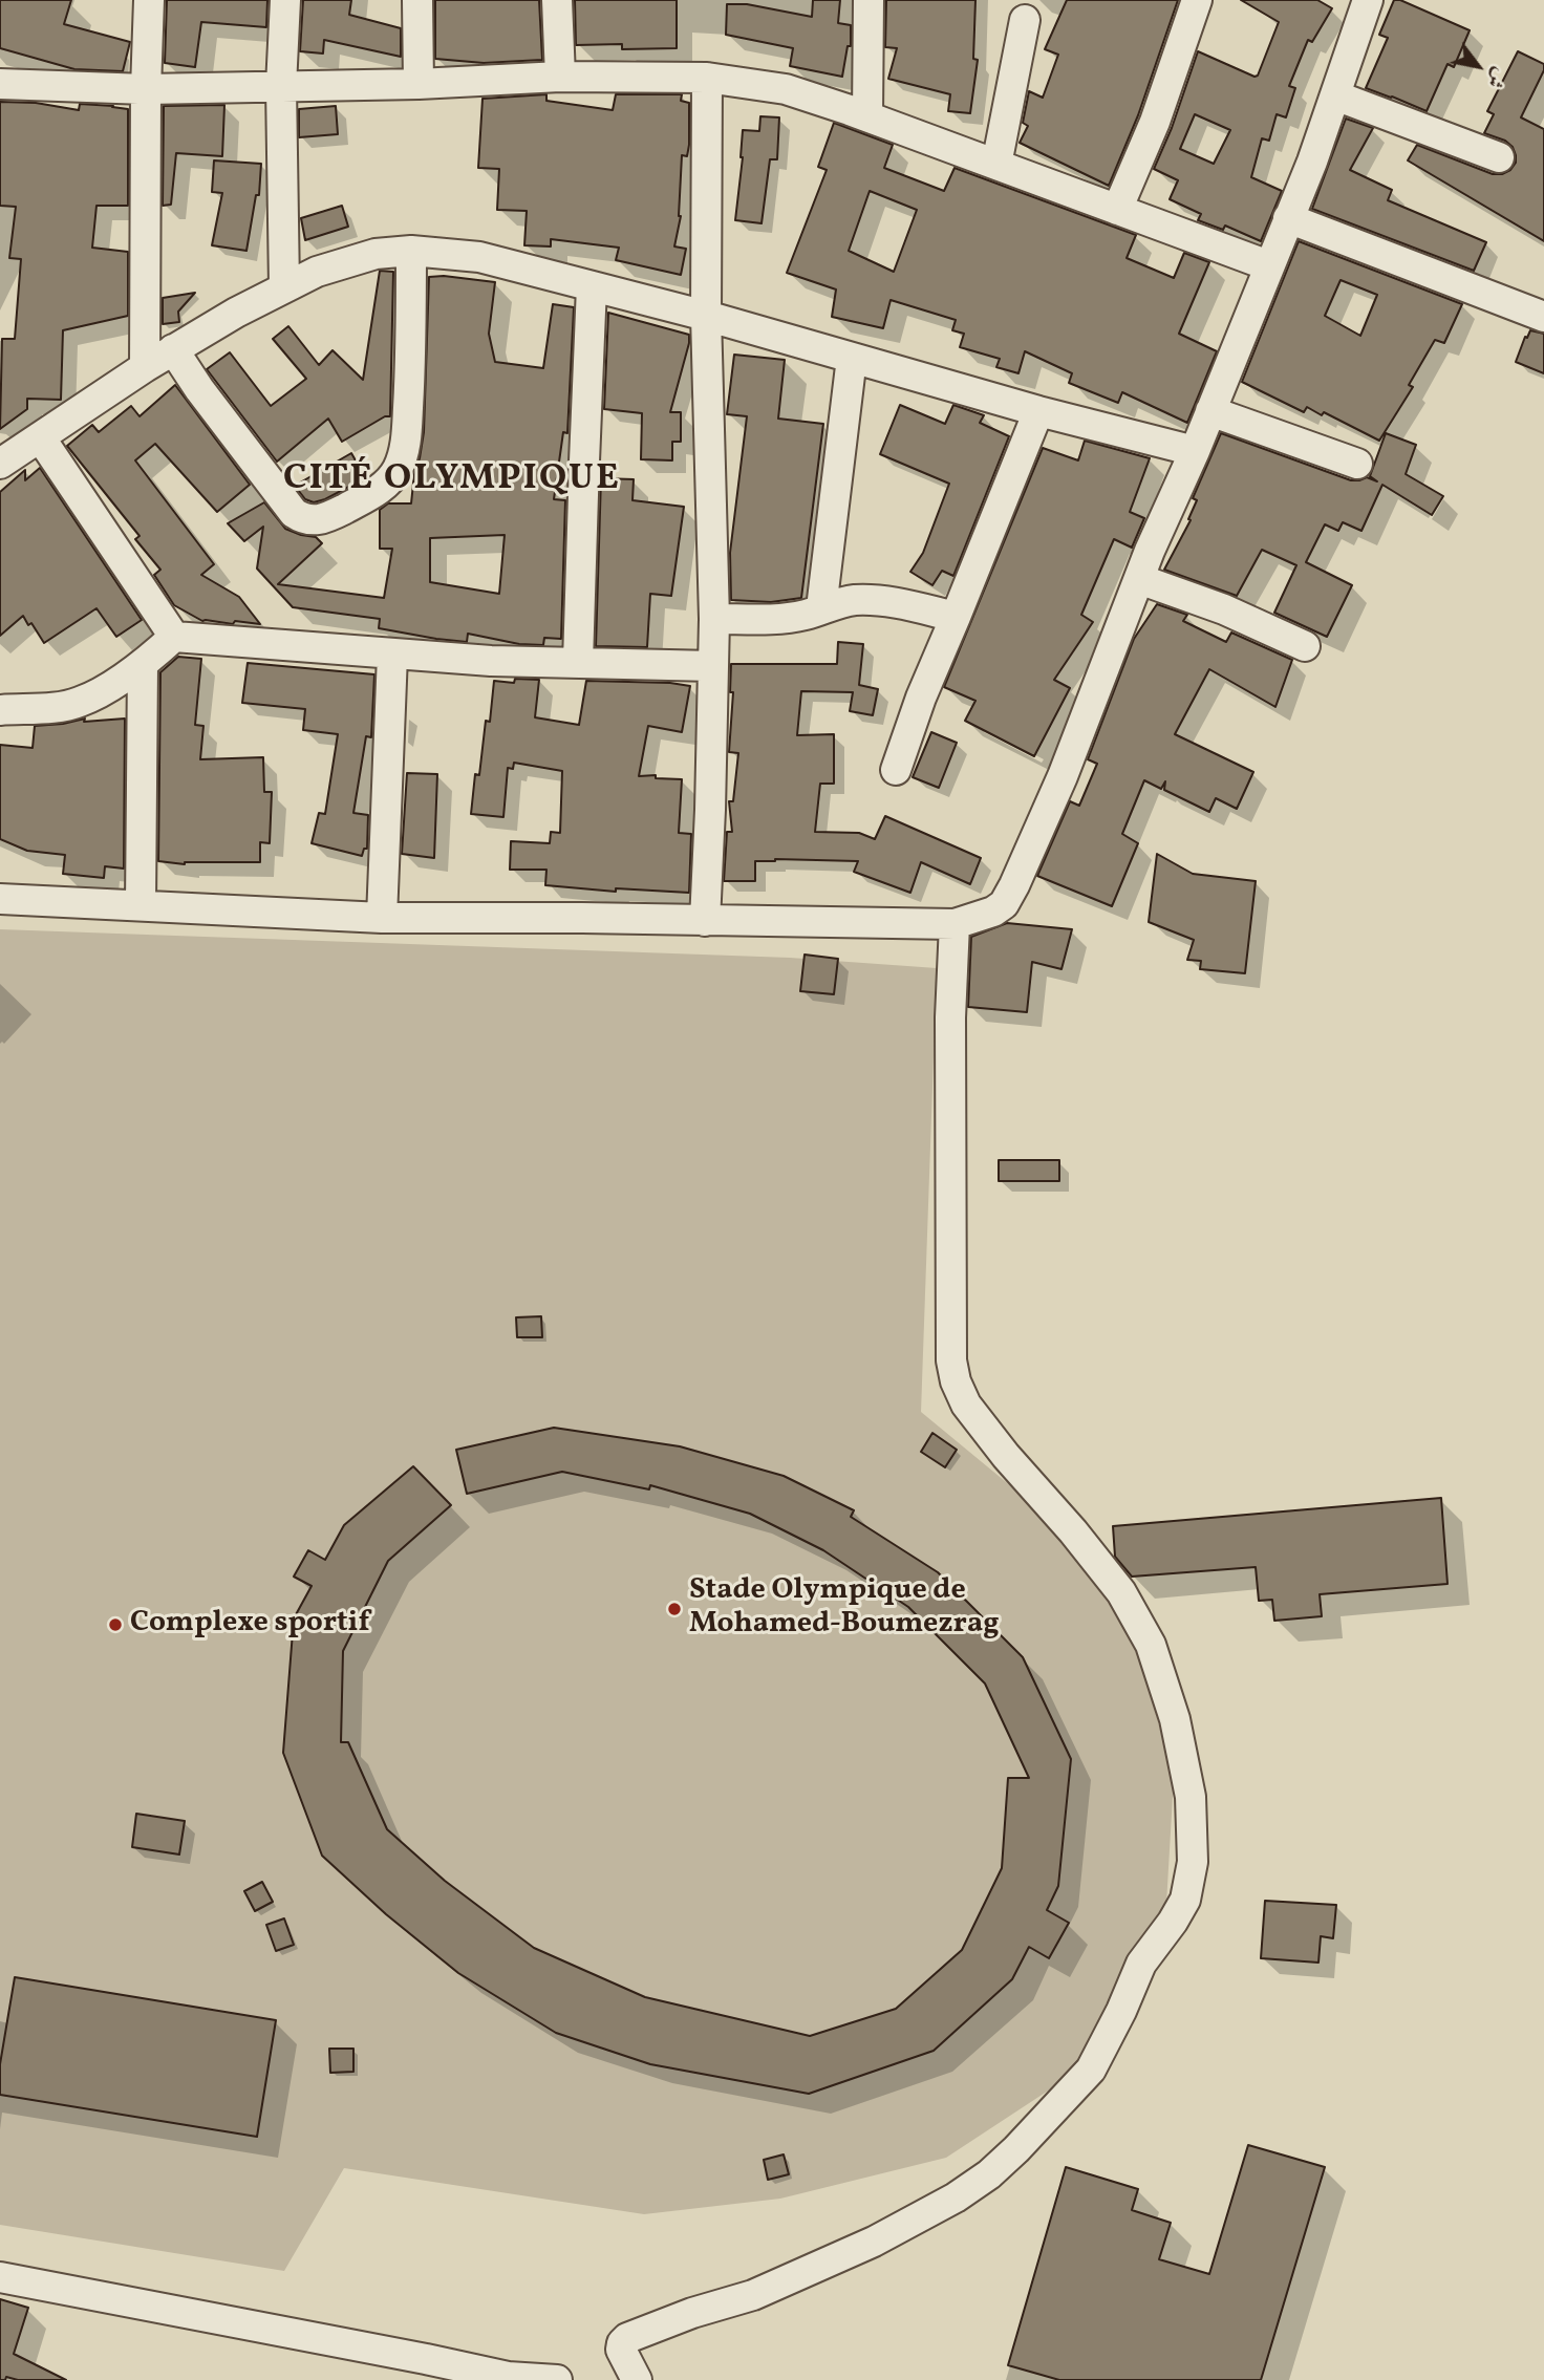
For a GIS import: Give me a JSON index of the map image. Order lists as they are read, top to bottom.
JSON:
{
  "districts": ["CITÉ OLYMPIQUE"],
  "places": ["Stade Olympique de Mohamed-Boumezrag", "Complexe sportif"],
  "north": "bottom right"
}
